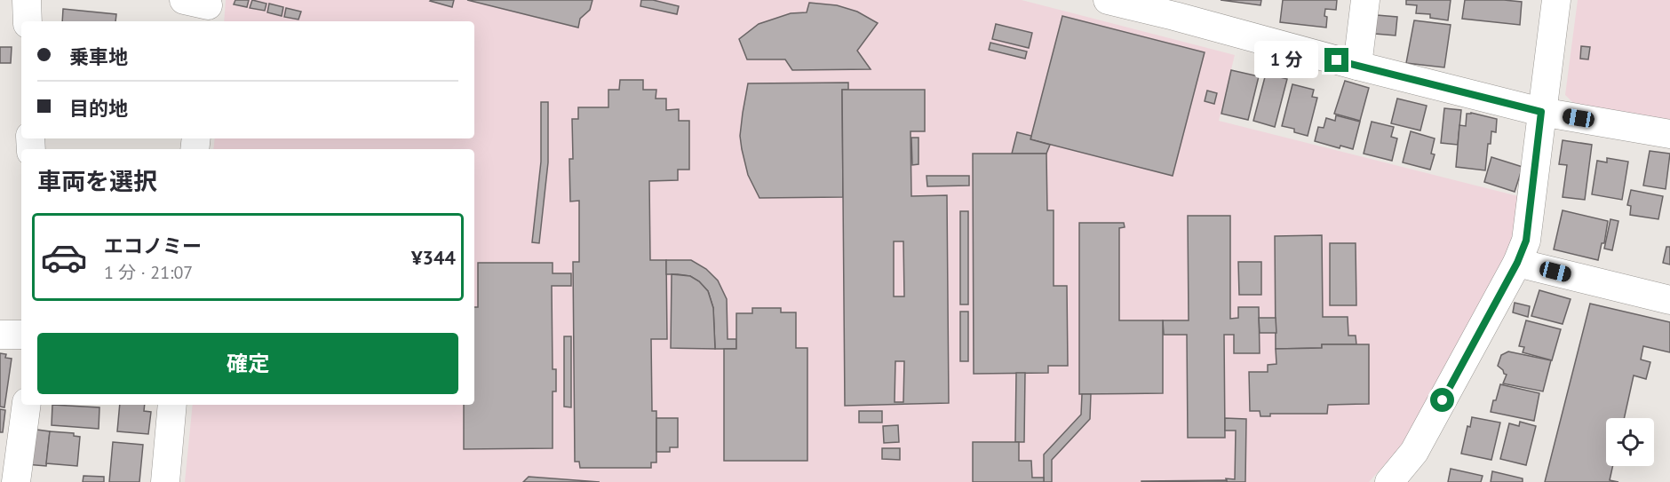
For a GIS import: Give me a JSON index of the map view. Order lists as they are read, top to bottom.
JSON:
{
  "page": {
    "banner": ["乗車地", "目的地"],
    "bubble": "1 分",
    "heading": "車両を選択",
    "list": [
      {
        "name": "エコノミー",
        "note": "1 分 · 21:07",
        "value": "¥344"
      }
    ],
    "buttons": "確定"
  }
}
